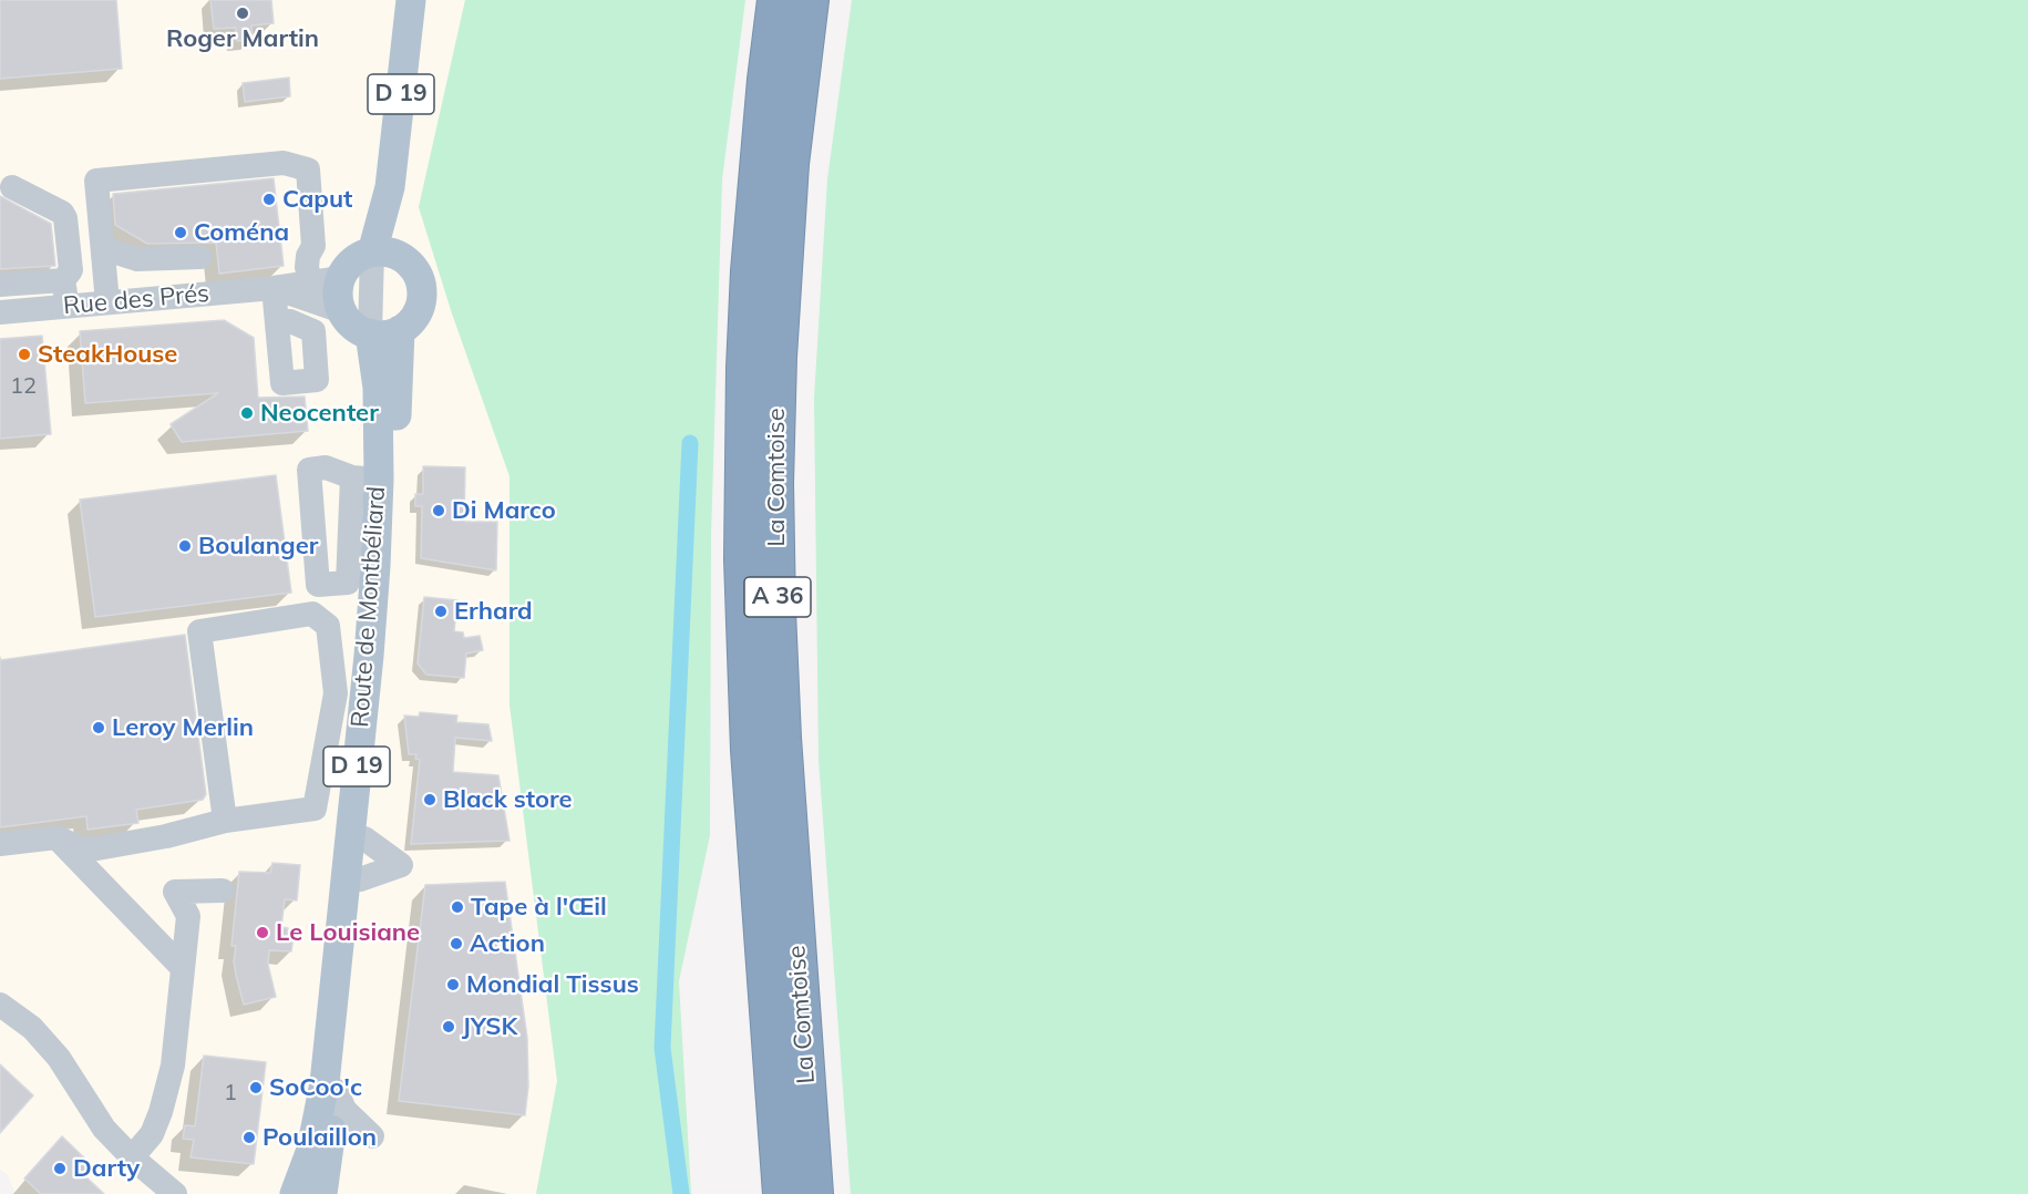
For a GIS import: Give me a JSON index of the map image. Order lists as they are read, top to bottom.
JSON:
{
  "streets": {
    "highway": ["La Comtoise", "A 36"],
    "main road": ["D 19", "Route de Montbéliard"],
    "street": ["Rue des Prés"]
  },
  "places": [
    "Roger Martin",
    "Caput",
    "Coména",
    "SteakHouse",
    "Neocenter",
    "Di Marco",
    "Boulanger",
    "Erhard",
    "Leroy Merlin",
    "Black store",
    "Tape à l'Œil",
    "Le Louisiane",
    "Action",
    "Mondial Tissus",
    "JYSK",
    "SoCoo'c",
    "Poulaillon",
    "Darty"
  ],
  "house_numbers": ["12", "1"]
}
